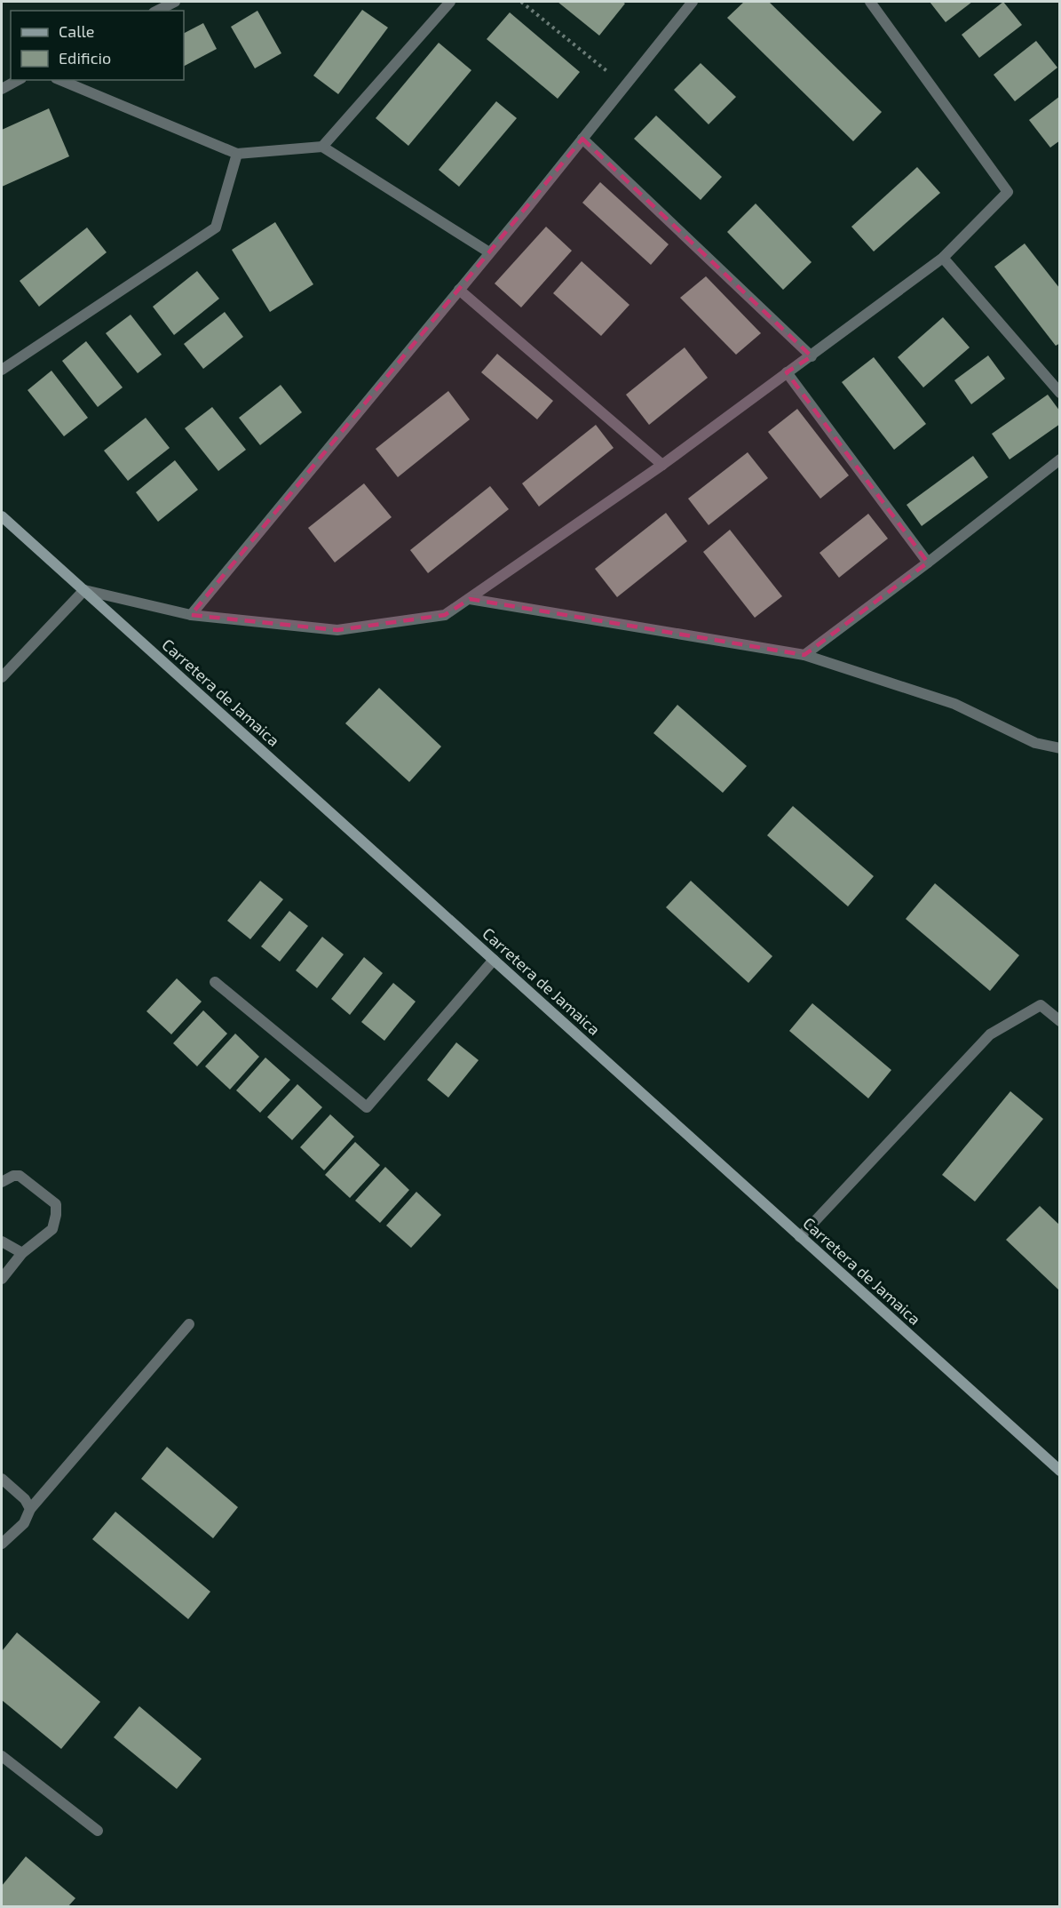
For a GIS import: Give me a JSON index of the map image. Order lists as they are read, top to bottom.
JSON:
{
  "streets": {
    "main road": ["Carretera de Jamaica"]
  },
  "legend": ["Calle", "Edificio"]
}
